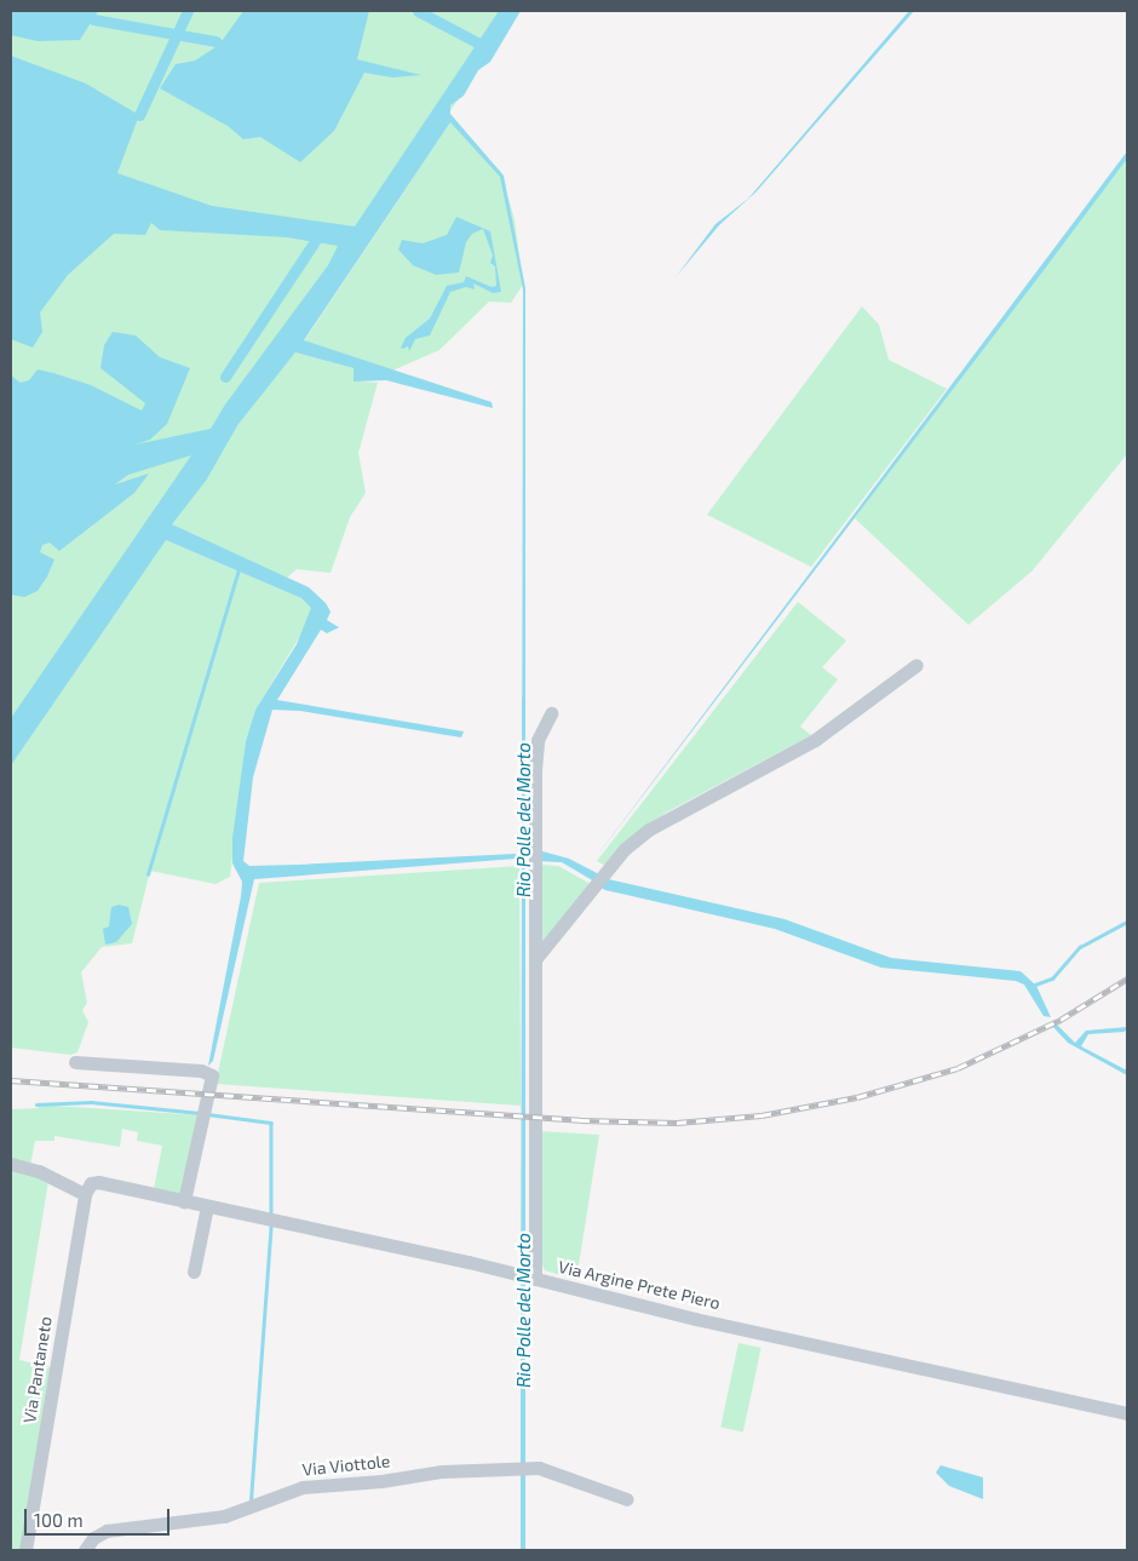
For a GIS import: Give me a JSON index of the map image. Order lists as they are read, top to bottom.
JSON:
{
  "streets": {
    "street": ["Via Argine Prete Piero", "Via Pantaneto", "Via Viottole"]
  },
  "crossings": [
    ["Via Argine Prete Piero", "Via Pantaneto"]
  ],
  "water": ["Rio Polle del Morto"],
  "scale_bar": "100 m"
}
